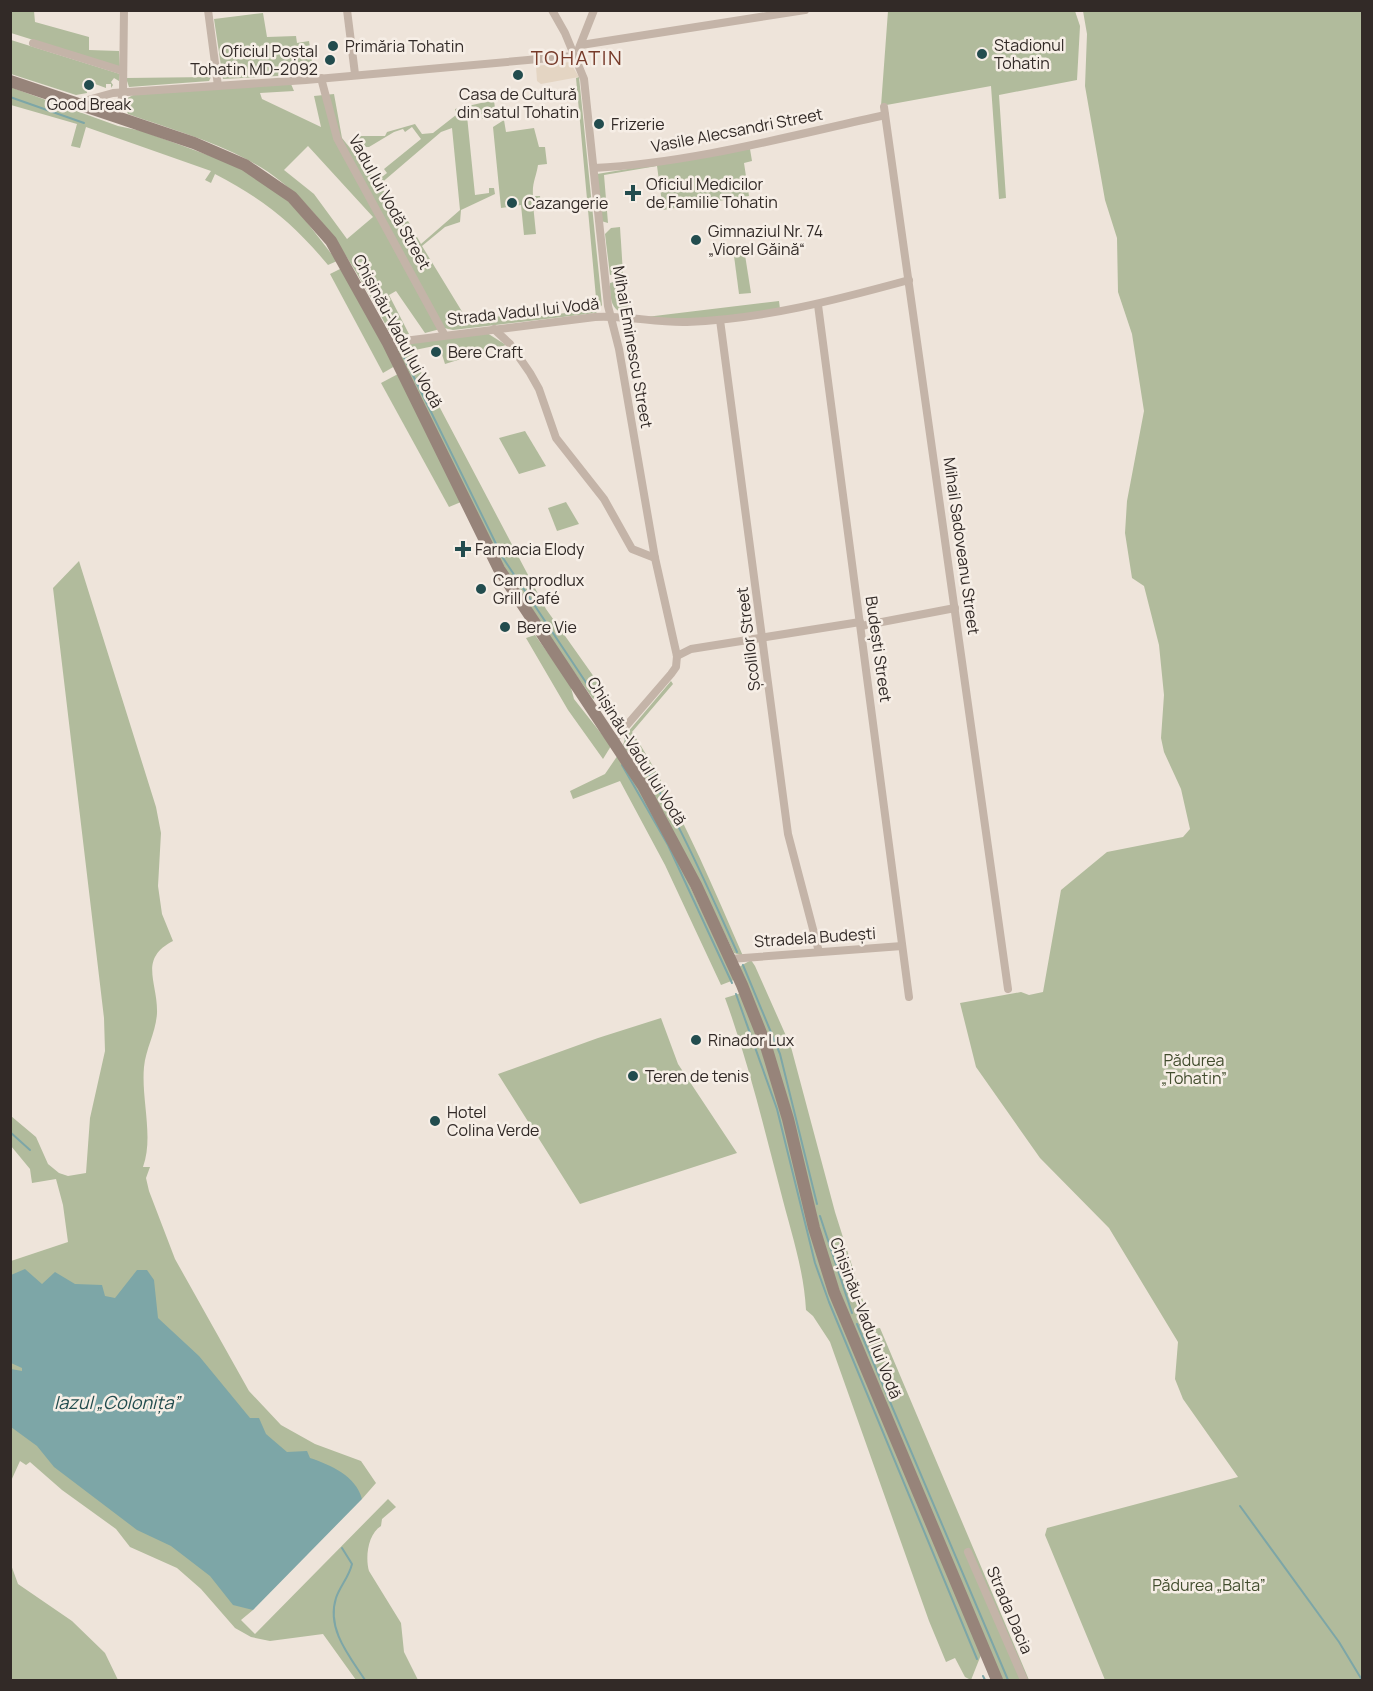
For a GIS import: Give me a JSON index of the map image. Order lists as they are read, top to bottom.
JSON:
{
  "streets": {
    "main road": ["Chișinău-Vadul lui Vodă"],
    "street": [
      "Vasile Alecsandri Street",
      "Vadul lui Vodă Street",
      "Strada Vadul lui Vodă",
      "Mihai Eminescu Street",
      "Mihail Sadoveanu Street",
      "Școlilor Street",
      "Budești Street",
      "Stradela Budești",
      "Strada Dacia"
    ]
  },
  "crossings": [
    ["Vasile Alecsandri Street", "Mihai Eminescu Street"],
    ["Vasile Alecsandri Street", "Mihail Sadoveanu Street"],
    ["Vadul lui Vodă Street", "Strada Vadul lui Vodă"],
    ["Strada Vadul lui Vodă", "Chișinău-Vadul lui Vodă"],
    ["Strada Vadul lui Vodă", "Mihai Eminescu Street"],
    ["Strada Vadul lui Vodă", "Mihail Sadoveanu Street"],
    ["Strada Vadul lui Vodă", "Școlilor Street"],
    ["Strada Vadul lui Vodă", "Budești Street"],
    ["Chișinău-Vadul lui Vodă", "Stradela Budești"],
    ["Școlilor Street", "Stradela Budești"],
    ["Budești Street", "Stradela Budești"]
  ],
  "districts": ["TOHATIN"],
  "water": ["Iazul „Colonița”"],
  "parks": ["Pădurea „Tohatin”", "Pădurea „Balta”"],
  "places": {
    "other": [
      "Primăria Tohatin",
      "Stadionul Tohatin",
      "Oficiul Poștal Tohatin MD-2092",
      "Casa de Cultură din satul Tohatin",
      "Good Break",
      "Frizerie",
      "Cazangerie",
      "Gimnaziul Nr. 74 „Viorel Găină“",
      "Bere Craft",
      "Carnprodlux Grill Café",
      "Bere Vie",
      "Rinador Lux",
      "Teren de tenis",
      "Hotel Colina Verde"
    ],
    "health": ["Oficiul Medicilor de Familie Tohatin", "Farmacia Elody"]
  }
}
